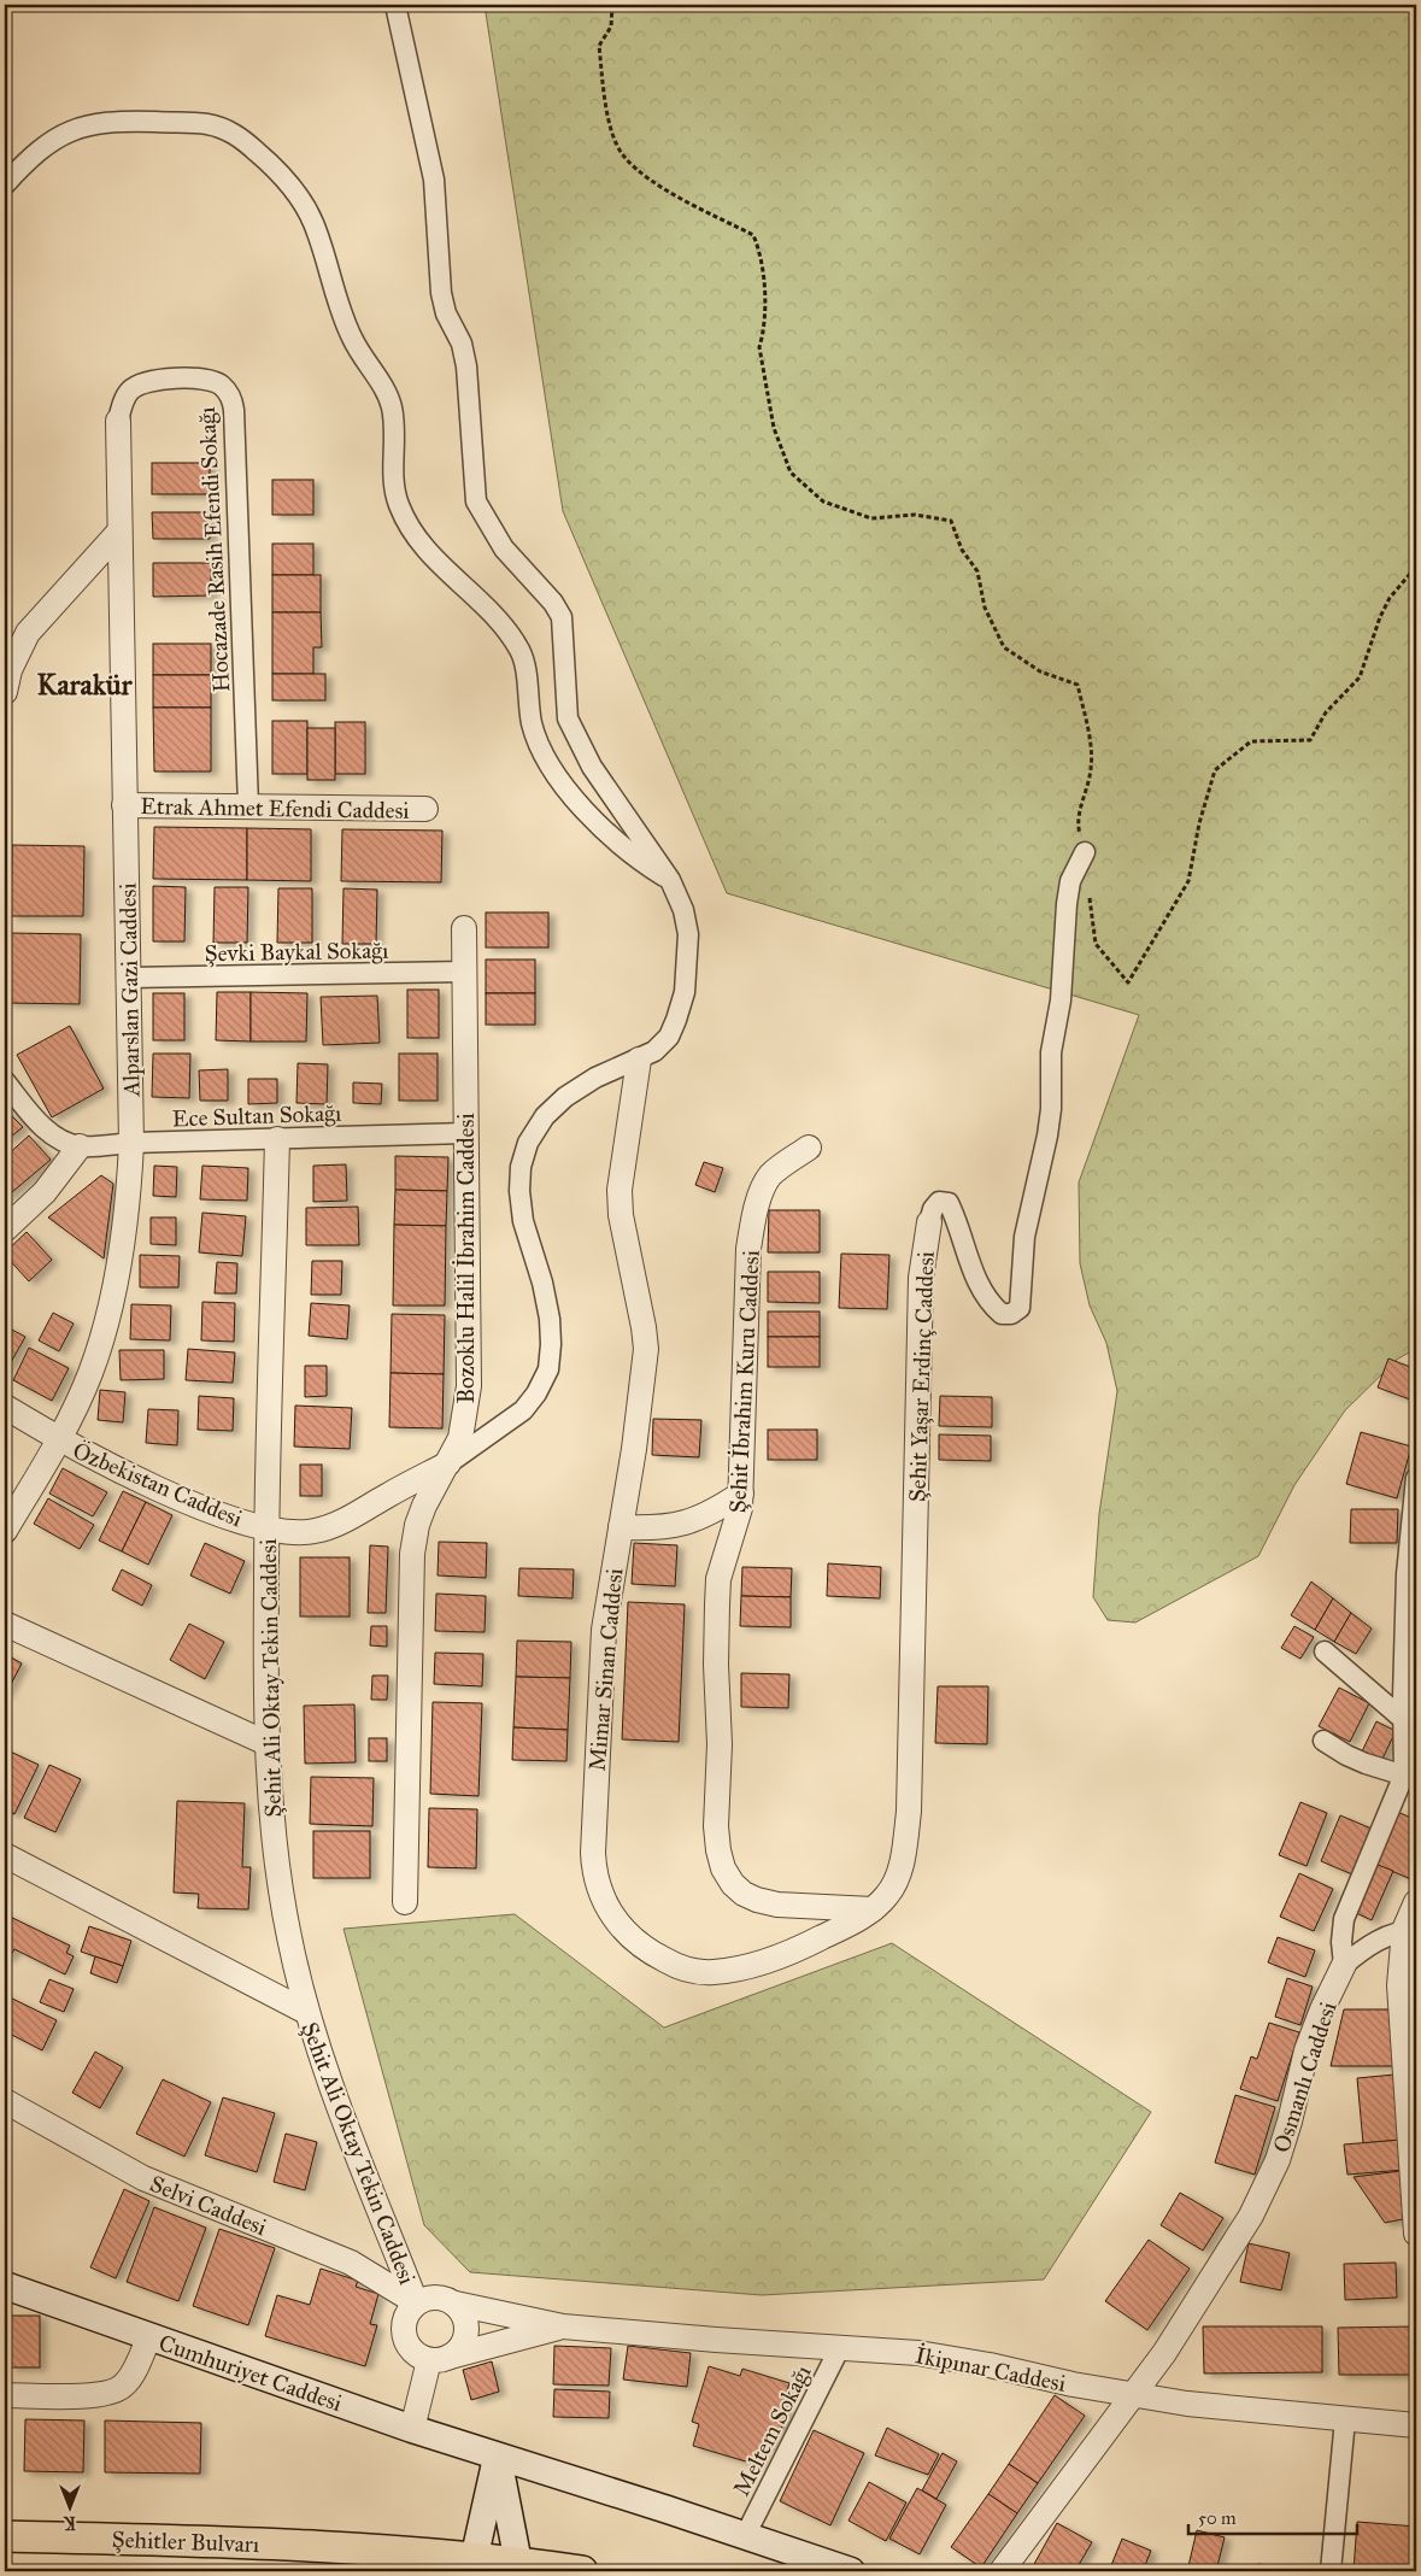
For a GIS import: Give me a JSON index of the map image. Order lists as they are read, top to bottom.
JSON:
{
  "streets": {
    "main road": ["Cumhuriyet Caddesi", "Şehitler Bulvarı"],
    "street": [
      "Hocazade Rasih Efendi Sokağı",
      "Etrak Ahmet Efendi Caddesi",
      "Şevki Baykal Sokağı",
      "Alparslan Gazi Caddesi",
      "Ece Sultan Sokağı",
      "Bozoklu Halil İbrahim Caddesi",
      "Şehit Yaşar Erdinç Caddesi",
      "Şehit İbrahim Kuru Caddesi",
      "Özbekistan Caddesi",
      "Mimar Sinan Caddesi",
      "Şehit Ali Oktay Tekin Caddesi",
      "Osmanlı Caddesi",
      "Selvi Caddesi",
      "İkipınar Caddesi",
      "Meltem Sokağı"
    ]
  },
  "crossings": [
    ["Hocazade Rasih Efendi Sokağı", "Etrak Ahmet Efendi Caddesi"],
    ["Hocazade Rasih Efendi Sokağı", "Alparslan Gazi Caddesi"],
    ["Etrak Ahmet Efendi Caddesi", "Alparslan Gazi Caddesi"],
    ["Şevki Baykal Sokağı", "Alparslan Gazi Caddesi"],
    ["Şevki Baykal Sokağı", "Bozoklu Halil İbrahim Caddesi"],
    ["Alparslan Gazi Caddesi", "Ece Sultan Sokağı"],
    ["Alparslan Gazi Caddesi", "Özbekistan Caddesi"],
    ["Ece Sultan Sokağı", "Bozoklu Halil İbrahim Caddesi"],
    ["Ece Sultan Sokağı", "Şehit Ali Oktay Tekin Caddesi"],
    ["Bozoklu Halil İbrahim Caddesi", "Özbekistan Caddesi"],
    ["Şehit Yaşar Erdinç Caddesi", "Şehit İbrahim Kuru Caddesi"],
    ["Şehit Yaşar Erdinç Caddesi", "Mimar Sinan Caddesi"],
    ["Şehit İbrahim Kuru Caddesi", "Mimar Sinan Caddesi"],
    ["Özbekistan Caddesi", "Şehit Ali Oktay Tekin Caddesi"],
    ["Şehit Ali Oktay Tekin Caddesi", "Selvi Caddesi"],
    ["Şehit Ali Oktay Tekin Caddesi", "İkipınar Caddesi"],
    ["Osmanlı Caddesi", "İkipınar Caddesi"],
    ["Selvi Caddesi", "İkipınar Caddesi"],
    ["İkipınar Caddesi", "Meltem Sokağı"],
    ["Cumhuriyet Caddesi", "Meltem Sokağı"]
  ],
  "districts": ["Karakür"],
  "scale_bar": "50 m",
  "north": "bottom"
}
